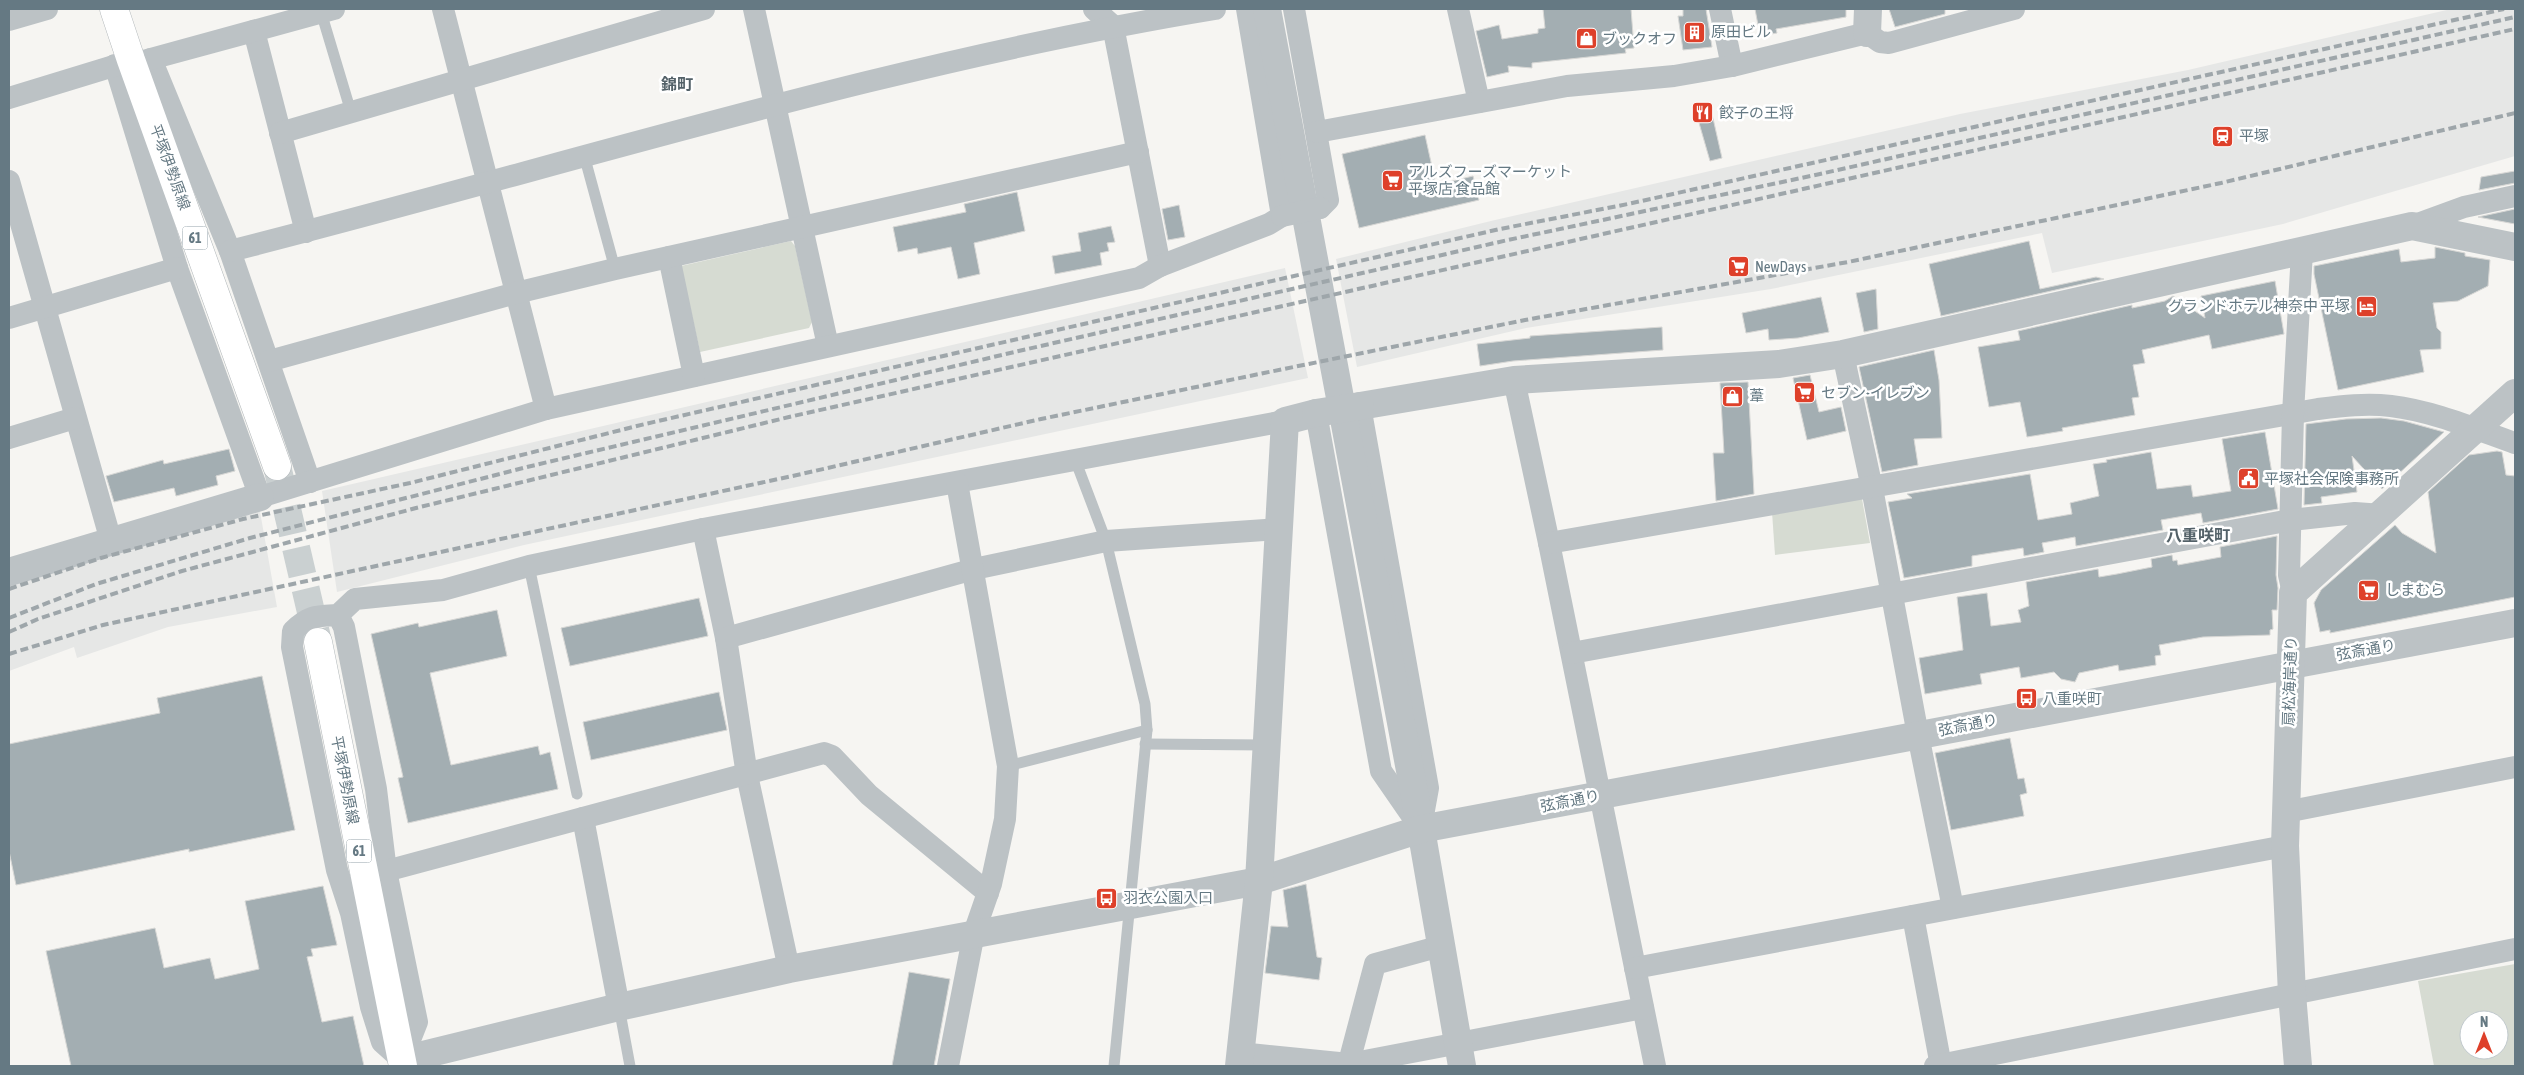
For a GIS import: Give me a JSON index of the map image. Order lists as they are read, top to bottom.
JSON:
{
  "streets": {
    "main road": ["平塚伊勢原線", "61"],
    "street": ["弦斎通り", "扇松海岸通り"]
  },
  "crossings": [
    ["平塚伊勢原線", "弦斎通り"],
    ["弦斎通り", "扇松海岸通り"]
  ],
  "districts": ["錦町", "八重咲町"],
  "places": {
    "building": ["原田ビル"],
    "shop": ["ブックオフ", "葦"],
    "restaurant": ["餃子の王将"],
    "station": ["平塚"],
    "supermarket": [
      "アルズフーズマーケット 平塚店 食品館",
      "NewDays",
      "セブン-イレブン",
      "しまむら"
    ],
    "hotel": ["グランドホテル神奈中 平塚"],
    "public building": ["平塚社会保険事務所"],
    "bus stop": ["八重咲町", "羽衣公園入口"]
  },
  "north": "top"
}
